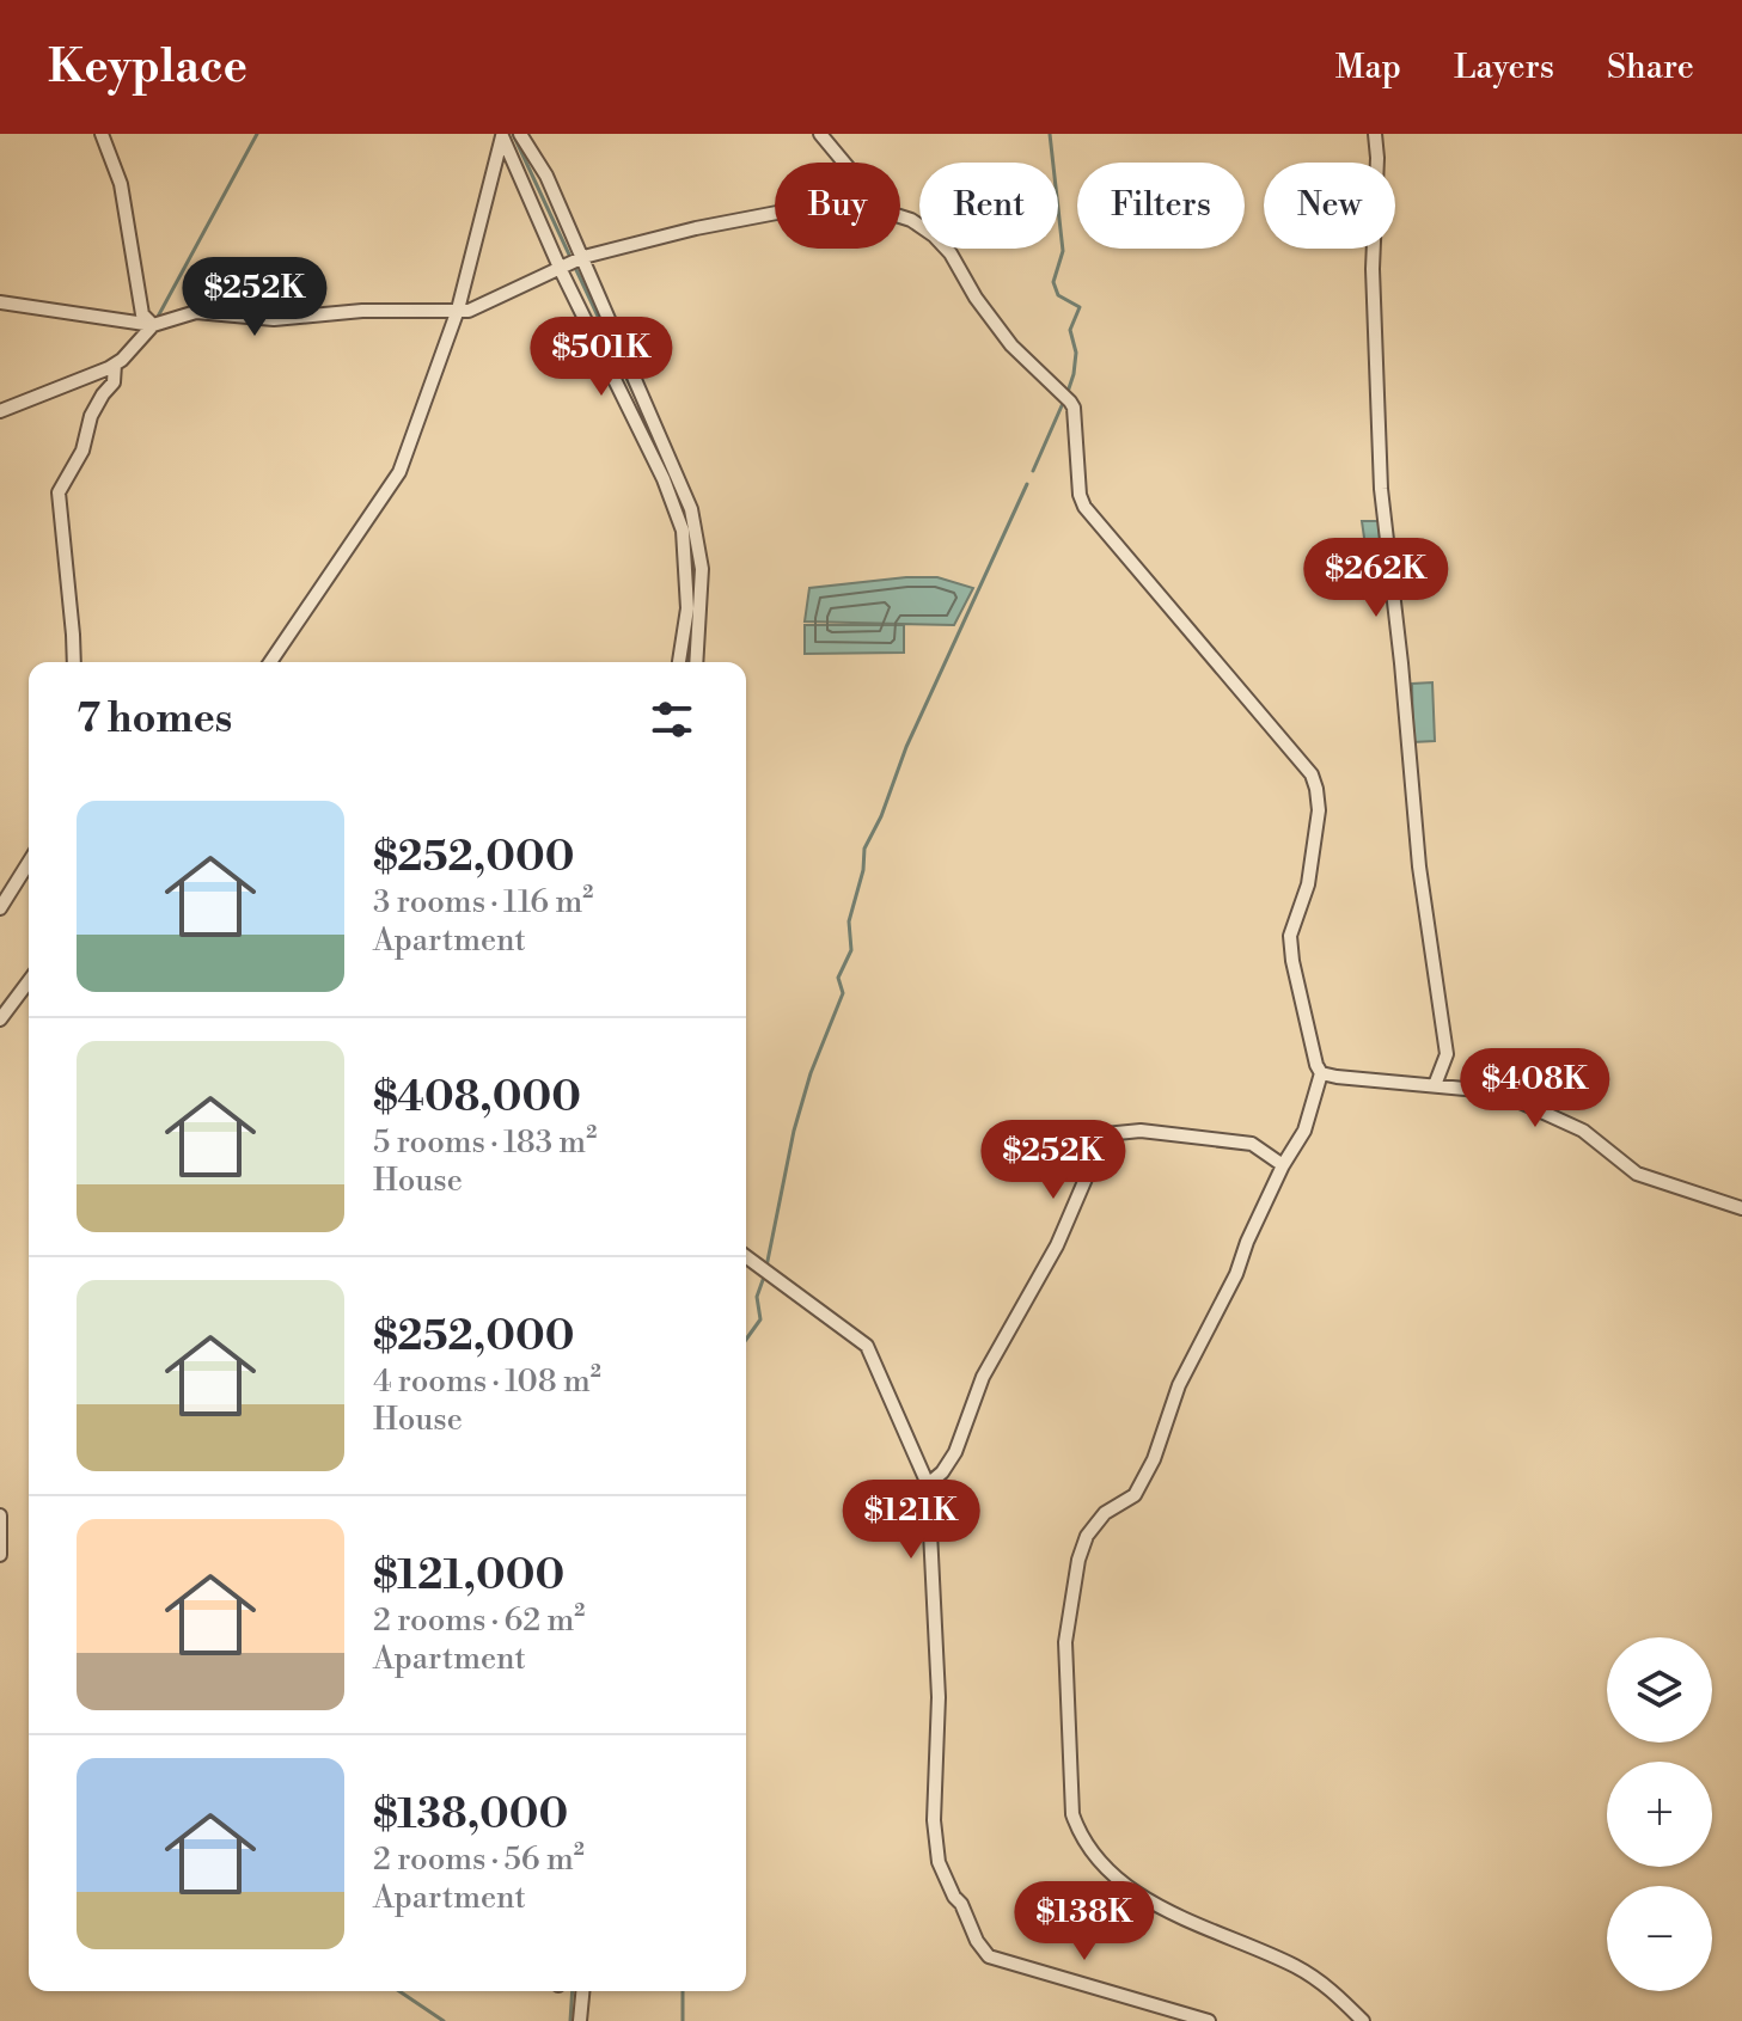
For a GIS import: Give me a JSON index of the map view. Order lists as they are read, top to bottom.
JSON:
{
  "page": {
    "header": "Keyplace",
    "nav": ["Map", "Layers", "Share"],
    "chip": [
      "Buy",
      "Rent",
      "Filters",
      "New"
    ],
    "price": [
      "$252K",
      "$501K",
      "$262K",
      "$408K",
      "$252K",
      "$121K",
      "$138K"
    ],
    "heading": "7 homes",
    "list": [
      {
        "name": "$252,000",
        "note": "3 rooms · 116 m² · Apartment"
      },
      {
        "name": "$408,000",
        "note": "5 rooms · 183 m² · House"
      },
      {
        "name": "$252,000",
        "note": "4 rooms · 108 m² · House"
      },
      {
        "name": "$121,000",
        "note": "2 rooms · 62 m² · Apartment"
      },
      {
        "name": "$138,000",
        "note": "2 rooms · 56 m² · Apartment"
      }
    ],
    "map_buttons": ["+", "−"]
  }
}
